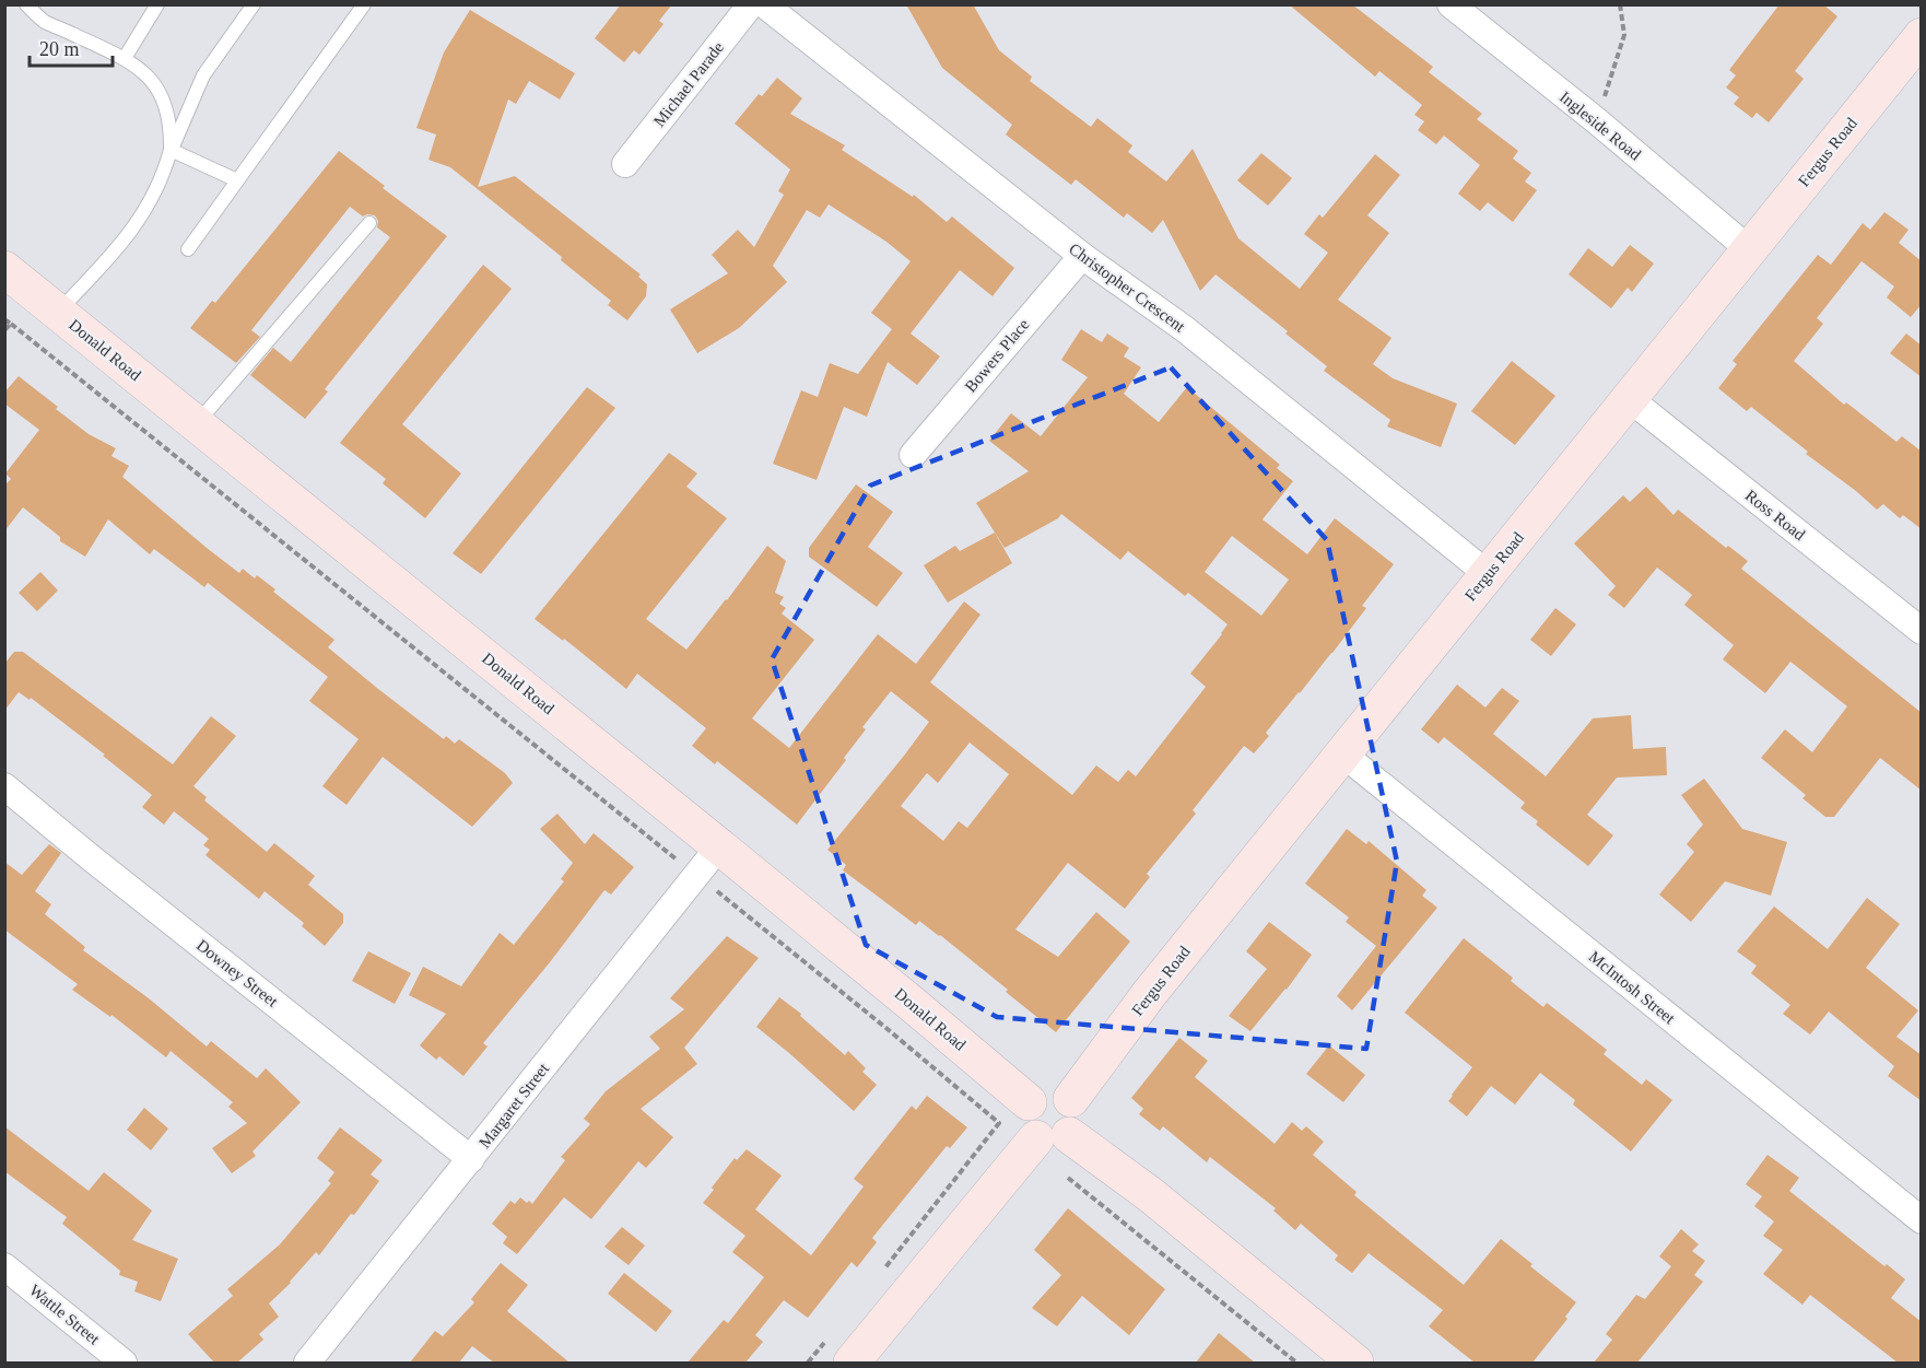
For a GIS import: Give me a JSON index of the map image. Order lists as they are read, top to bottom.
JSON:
{
  "streets": {
    "street": [
      "Michael Parade",
      "Ingleside Road",
      "Fergus Road",
      "Christopher Crescent",
      "Donald Road",
      "Bowers Place",
      "Ross Road",
      "Downey Street",
      "McIntosh Street",
      "Margaret Street",
      "Wattle Street"
    ]
  },
  "crossings": [
    ["Ingleside Road", "Fergus Road"],
    ["Fergus Road", "Christopher Crescent"],
    ["Fergus Road", "Donald Road"],
    ["Fergus Road", "Ross Road"],
    ["Fergus Road", "McIntosh Street"],
    ["Christopher Crescent", "Bowers Place"],
    ["Donald Road", "Margaret Street"],
    ["Downey Street", "Margaret Street"]
  ],
  "scale_bar": "20 m"
}
